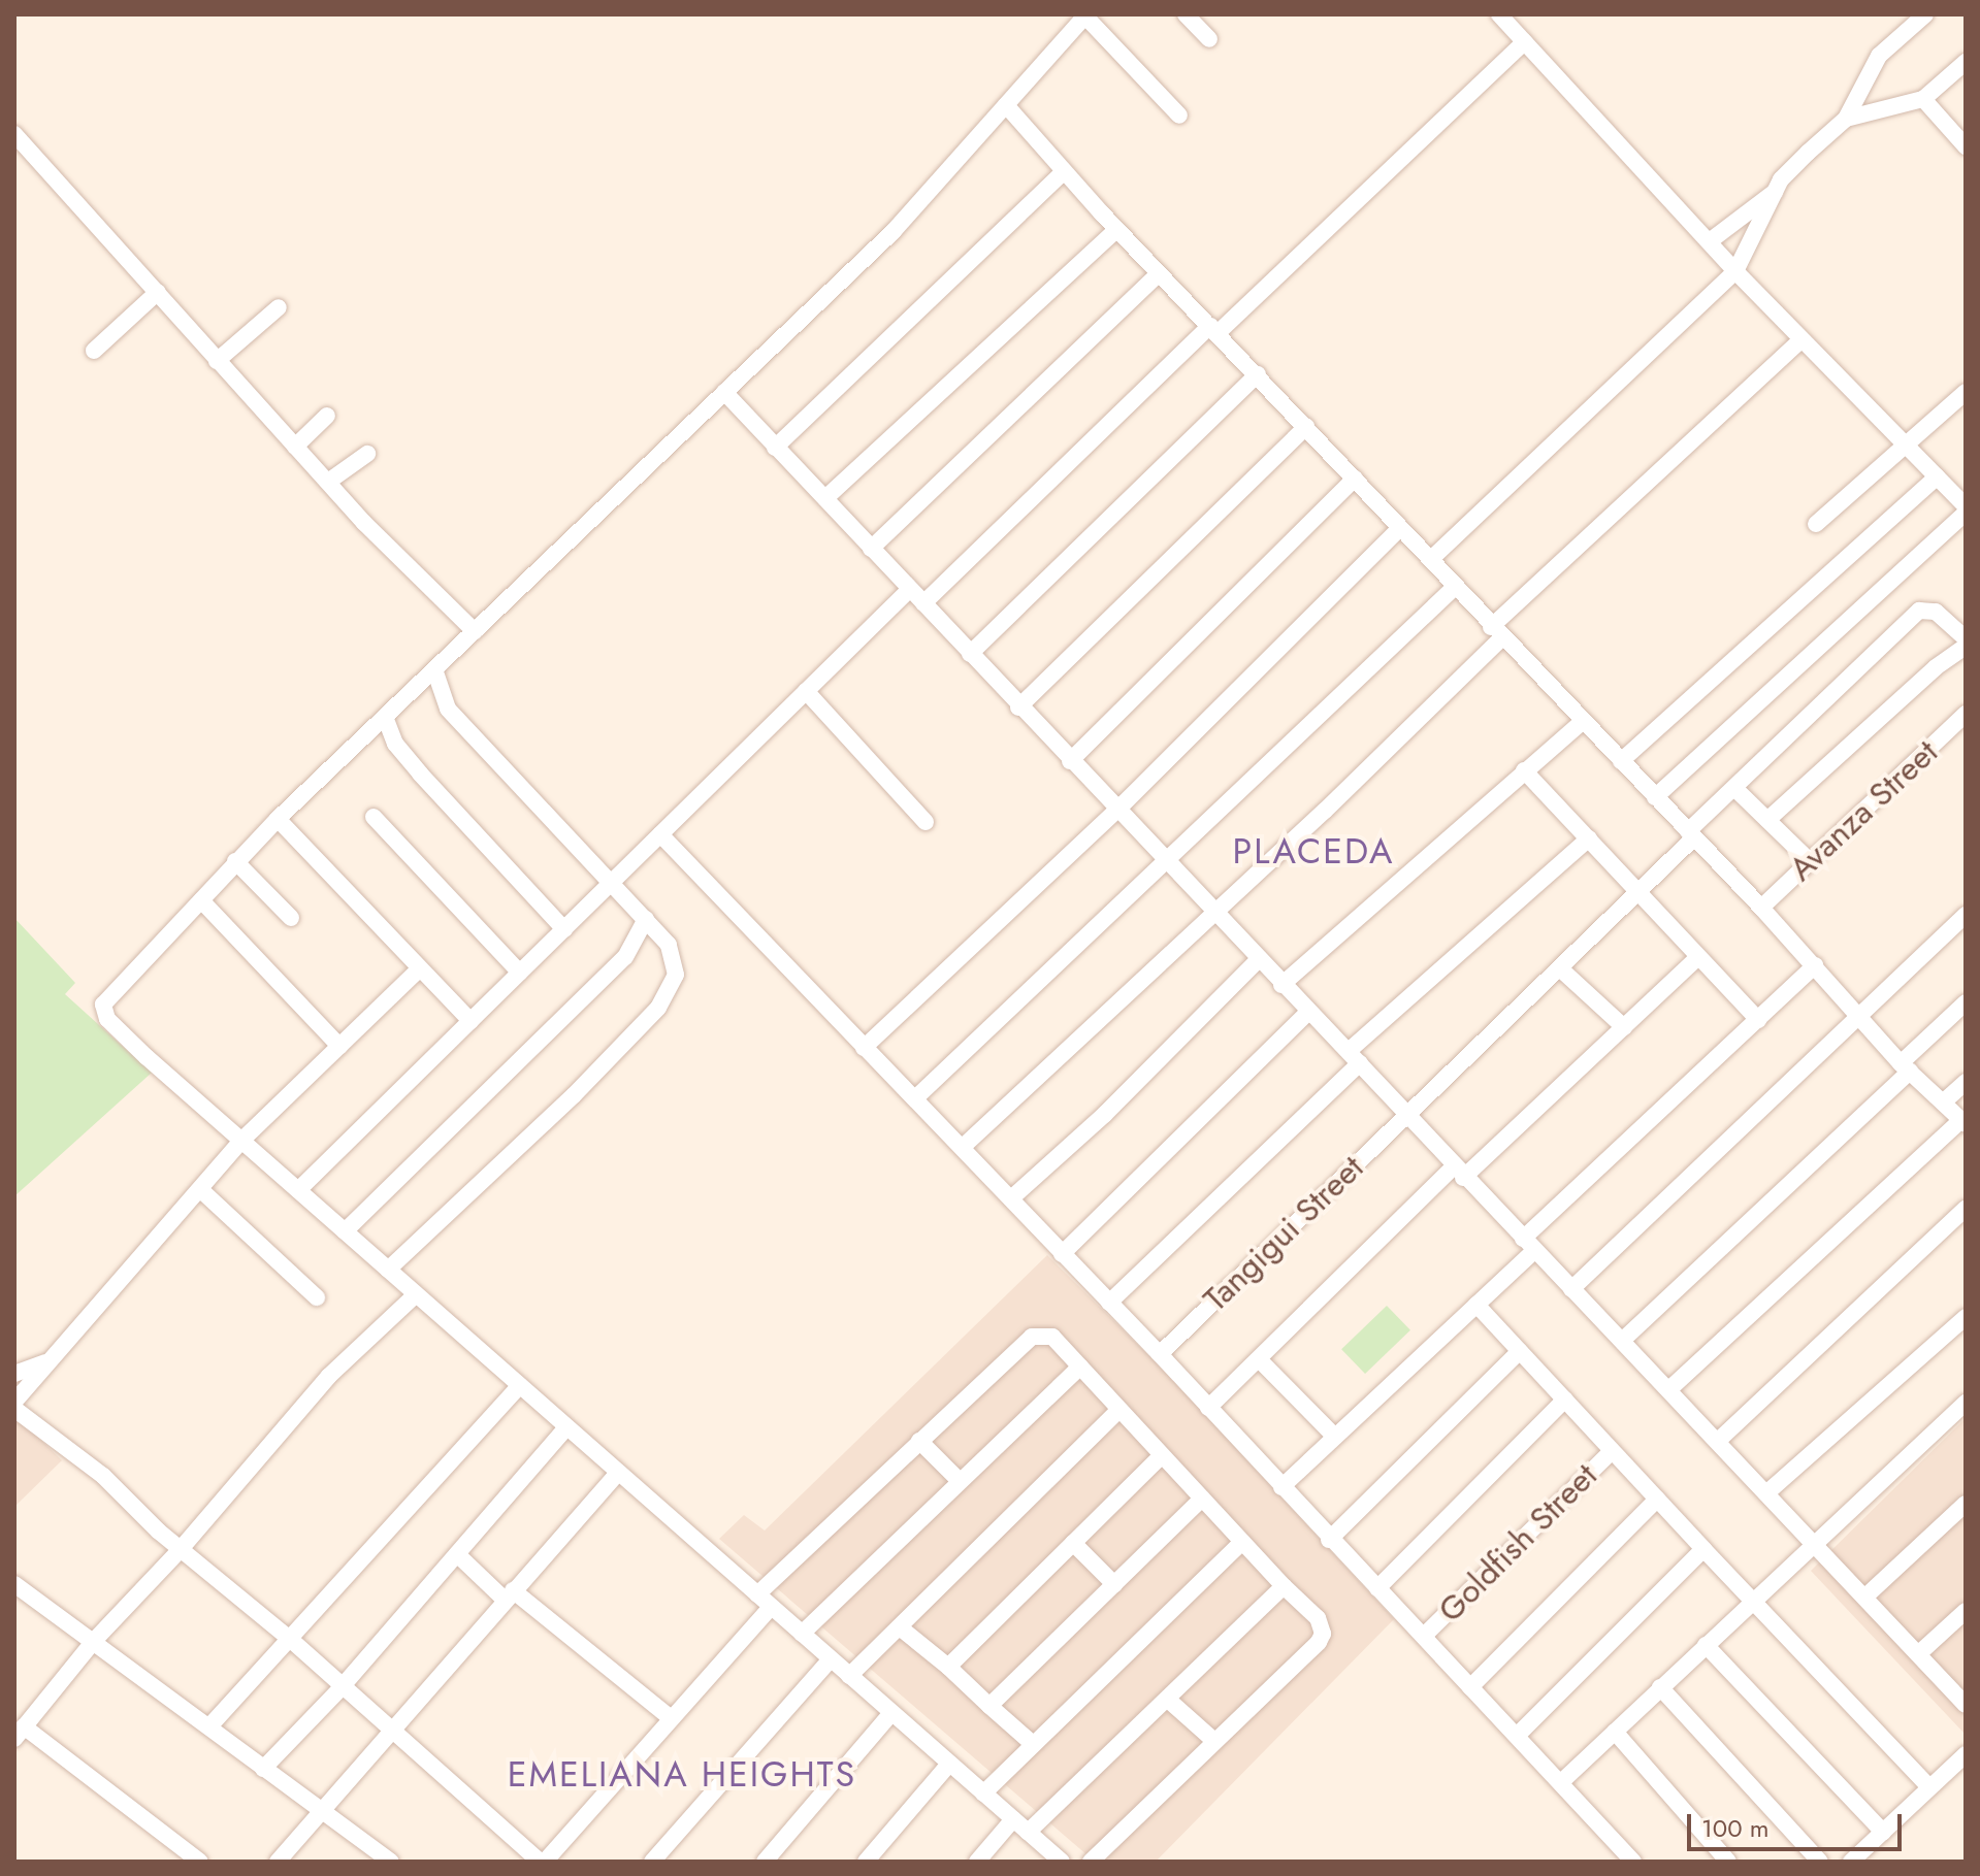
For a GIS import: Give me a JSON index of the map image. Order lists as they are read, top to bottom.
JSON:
{
  "streets": {
    "street": ["Avanza Street", "Tangigui Street", "Goldfish Street"]
  },
  "districts": ["PLACEDA", "EMELIANA HEIGHTS"],
  "scale_bar": "100 m"
}
